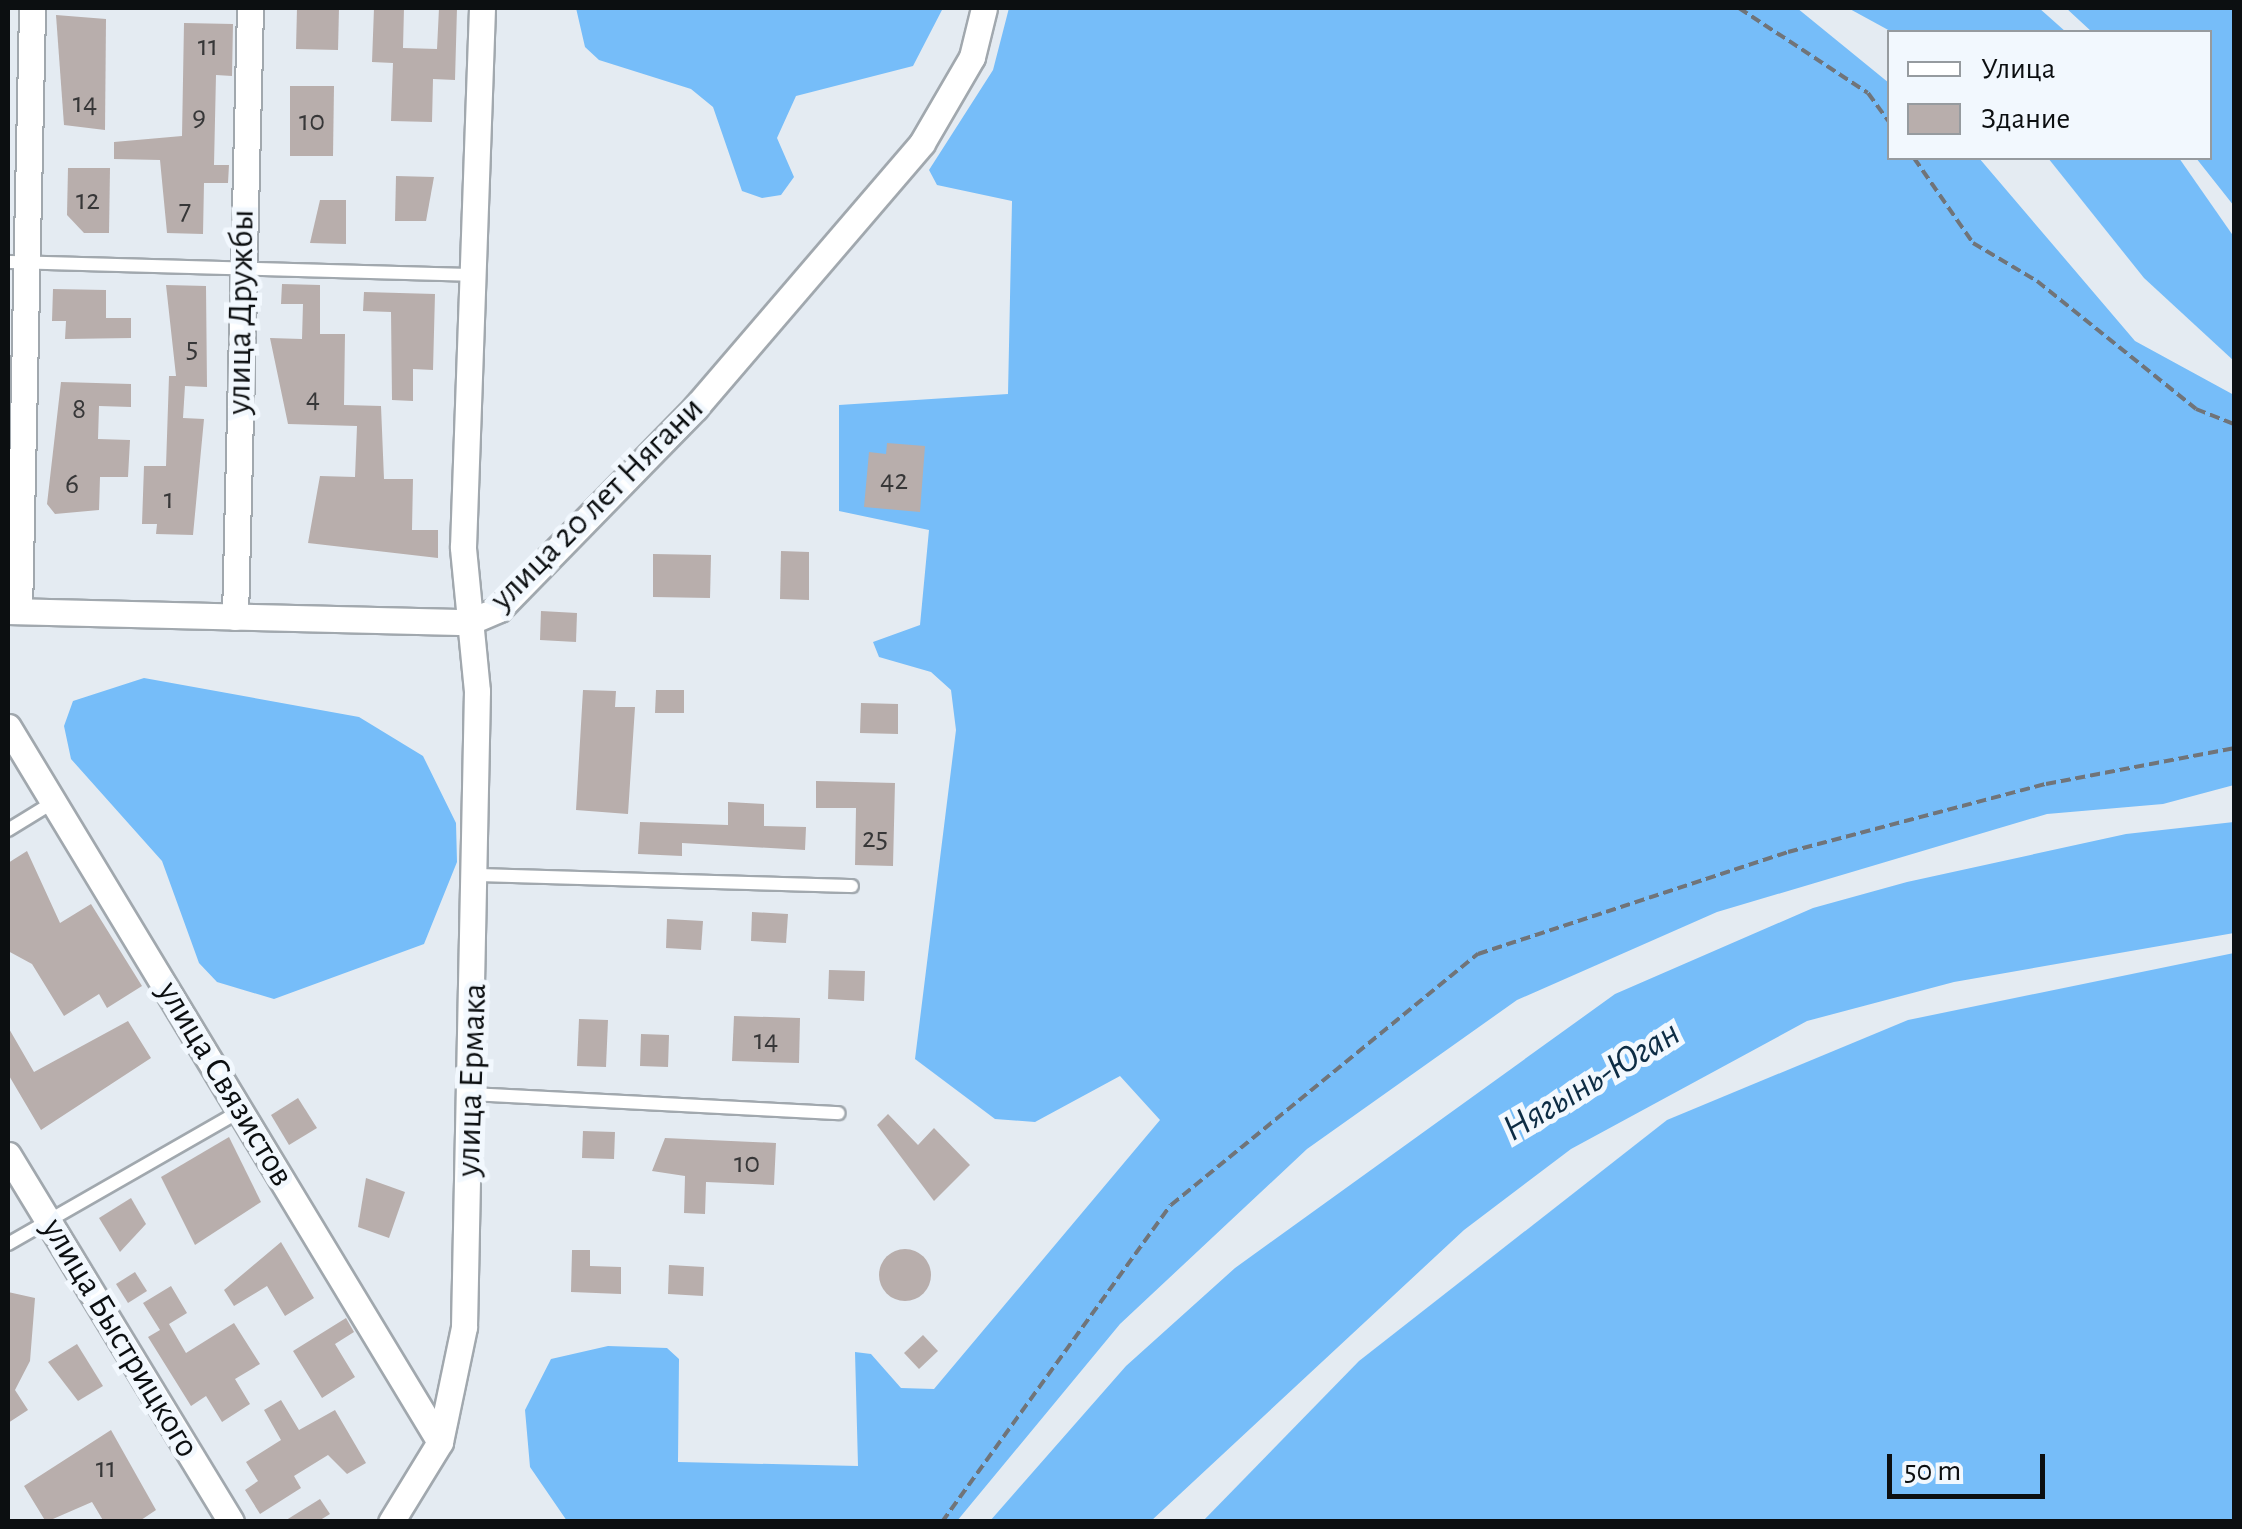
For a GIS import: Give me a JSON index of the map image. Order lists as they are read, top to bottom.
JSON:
{
  "streets": {
    "street": [
      "улица Дружбы",
      "улица 20 лет Нягани",
      "улица Ермака",
      "улица Связистов",
      "улица Быстрицкого"
    ]
  },
  "crossings": [
    ["улица Дружбы", "улица 20 лет Нягани"],
    ["улица 20 лет Нягани", "улица Ермака"],
    ["улица Ермака", "улица Связистов"]
  ],
  "water": ["Нягынь-Юган"],
  "house_numbers": [
    "11",
    "14",
    "9",
    "10",
    "12",
    "7",
    "5",
    "4",
    "8",
    "42",
    "6",
    "1",
    "25",
    "14",
    "10",
    "11"
  ],
  "legend": ["Улица", "Здание"],
  "scale_bar": "50 m"
}
